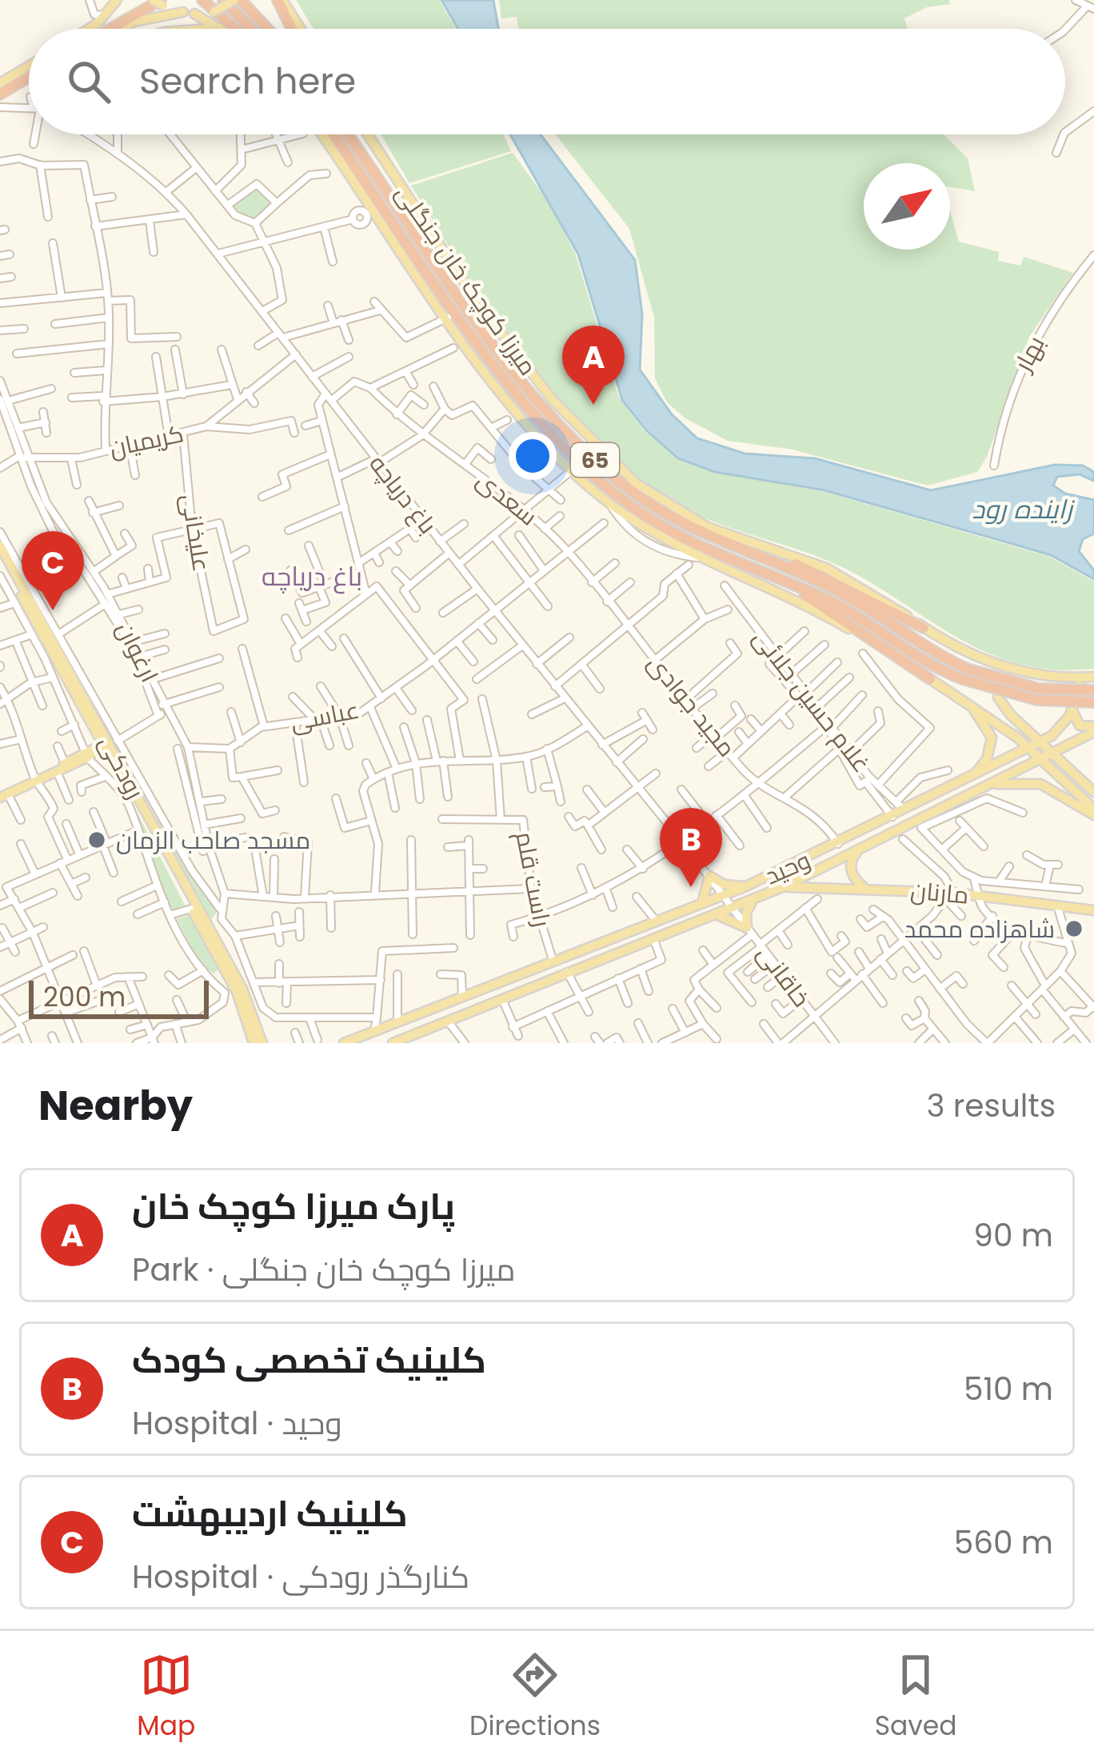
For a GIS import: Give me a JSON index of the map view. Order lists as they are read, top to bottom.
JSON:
{
  "streets": {
    "highway": ["65"],
    "main road": [
      "میرزا کوچک خان جنگلی",
      "رودکی",
      "وحید",
      "مارنان"
    ],
    "street": [
      "بهار",
      "کریمیان",
      "باغ دریاچه",
      "سعدی",
      "علیخانی",
      "ارغوان",
      "غلام حسین جلائی",
      "مجید جوادی",
      "عباسی",
      "راست قلم",
      "خاقانی"
    ]
  },
  "crossings": [
    ["میرزا کوچک خان جنگلی", "وحید"],
    ["کریمیان", "باغ دریاچه"],
    ["کریمیان", "علیخانی"],
    ["کریمیان", "ارغوان"],
    ["باغ دریاچه", "عباسی"],
    ["باغ دریاچه", "وحید"],
    ["باغ دریاچه", "خاقانی"],
    ["سعدی", "مجید جوادی"],
    ["سعدی", "عباسی"],
    ["غلام حسین جلائی", "وحید"],
    ["مجید جوادی", "وحید"],
    ["وحید", "راست قلم"],
    ["وحید", "مارنان"],
    ["وحید", "خاقانی"]
  ],
  "districts": ["باغ دریاچه"],
  "water": ["زاینده رود"],
  "places": ["مسجد صاحب الزمان", "شاهزاده محمد"],
  "scale_bar": "200 m",
  "north": "top right",
  "page": {
    "search": "Search here",
    "pins": ["A", "C", "B"],
    "scale": "200 m",
    "heading": ["Nearby", "3 results"],
    "list": [
      {
        "mark": "A",
        "name": "پارک میرزا کوچک خان",
        "note": "Park · میرزا کوچک خان جنگلی",
        "value": "90 m"
      },
      {
        "mark": "B",
        "name": "کلینیک تخصصی کودک",
        "note": "Hospital · وحید",
        "value": "510 m"
      },
      {
        "mark": "C",
        "name": "کلینیک اردیبهشت",
        "note": "Hospital · کنارگذر رودکی",
        "value": "560 m"
      }
    ],
    "nav": ["Map", "Directions", "Saved"]
  }
}
